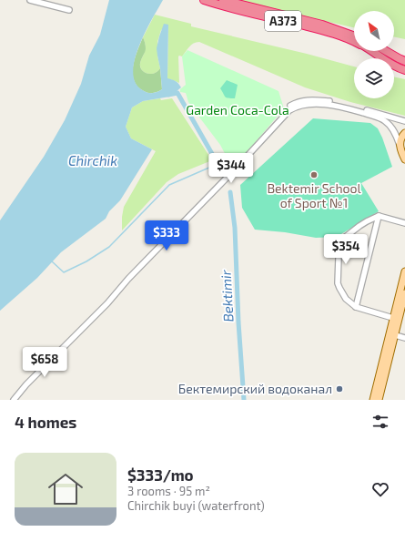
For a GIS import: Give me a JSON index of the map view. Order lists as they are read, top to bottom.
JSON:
{
  "streets": {
    "highway": ["A373"]
  },
  "water": ["Chirchik", "Bektimir"],
  "parks": ["Garden Coca-Cola"],
  "places": ["Bektemir School of Sport №1", "Бектемирский водоканал"],
  "north": "top left",
  "page": {
    "price": [
      "$344",
      "$333",
      "$354",
      "$658"
    ],
    "heading": "4 homes",
    "list": [
      {
        "name": "$333/mo",
        "note": "3 rooms · 95 m² · Chirchik buyi (waterfront)"
      }
    ]
  }
}
